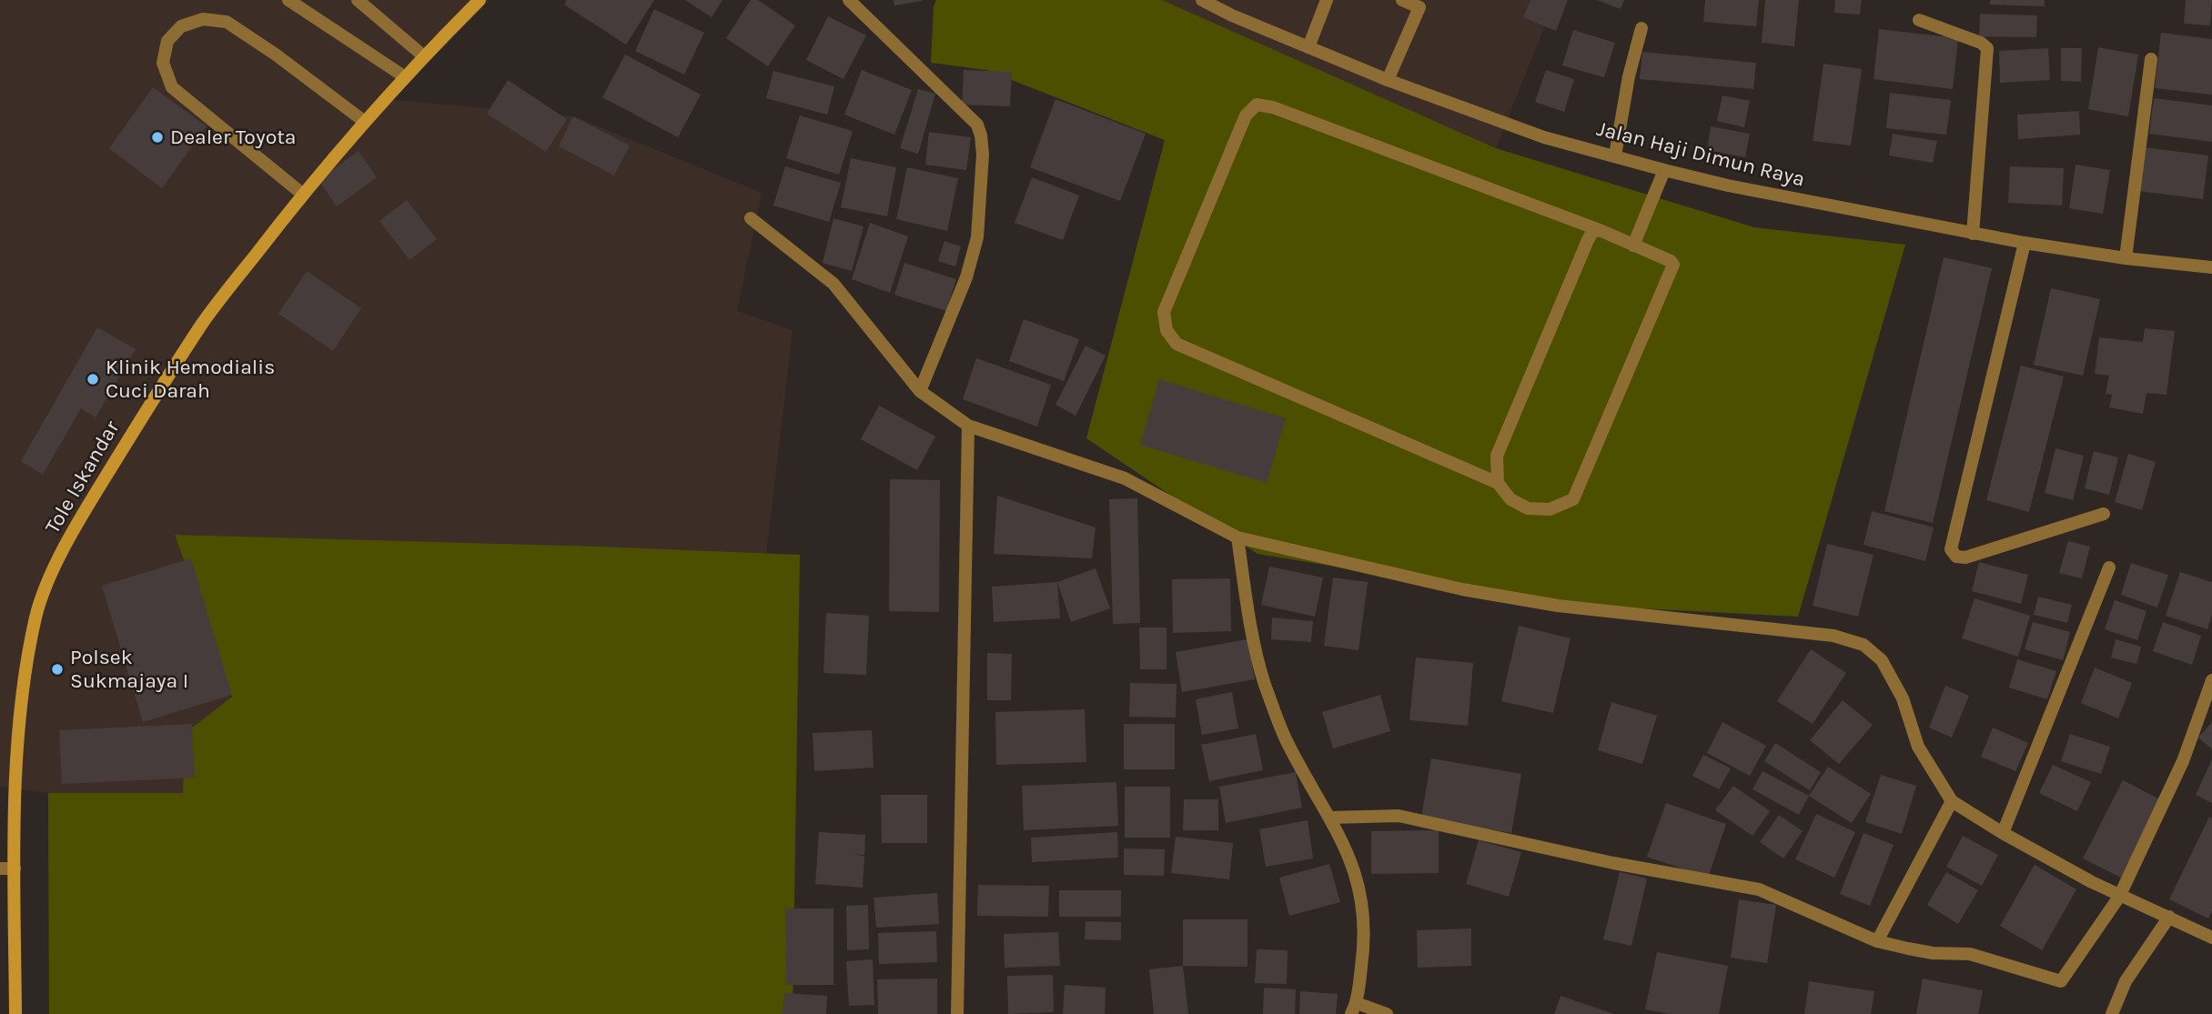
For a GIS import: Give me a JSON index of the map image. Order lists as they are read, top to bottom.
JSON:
{
  "streets": {
    "main road": ["Tole Iskandar"],
    "street": ["Jalan Haji Dimun Raya"]
  },
  "places": ["Dealer Toyota", "Klinik Hemodialis Cuci Darah", "Polsek Sukmajaya I"]
}
